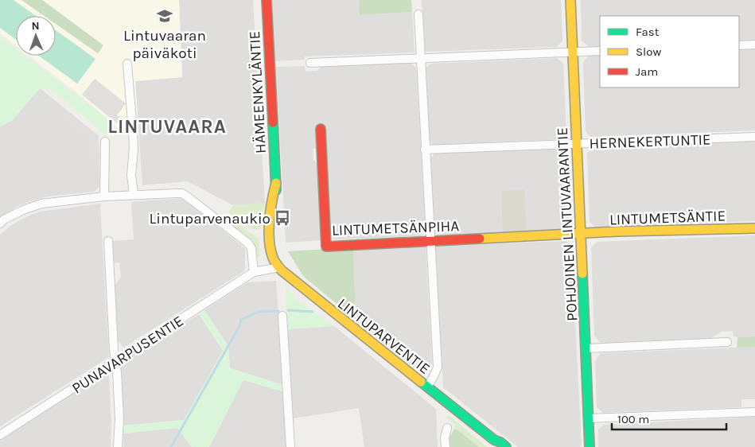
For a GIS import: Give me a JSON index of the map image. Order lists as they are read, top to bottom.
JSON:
{
  "streets": {
    "street": [
      "HÄMEENKYLÄNTIE",
      "HERNEKERTUNTIE",
      "LINTUMETSÄNTIE",
      "POHJOINEN LINTUVAARANTIE",
      "LINTUMETSÄNPIHA",
      "LINTUPARVENTIE",
      "PUNAVARPUSENTIE"
    ]
  },
  "crossings": [
    ["HÄMEENKYLÄNTIE", "LINTUPARVENTIE"],
    ["HERNEKERTUNTIE", "POHJOINEN LINTUVAARANTIE"],
    ["LINTUMETSÄNTIE", "POHJOINEN LINTUVAARANTIE"],
    ["LINTUMETSÄNTIE", "LINTUMETSÄNPIHA"],
    ["POHJOINEN LINTUVAARANTIE", "LINTUMETSÄNPIHA"]
  ],
  "districts": ["LINTUVAARA"],
  "places": {
    "school or university": ["Lintuvaaran päiväkoti"],
    "bus stop": ["Lintuparvenaukio"]
  },
  "legend": ["Fast", "Slow", "Jam"],
  "scale_bar": "100 m",
  "north": "top"
}
